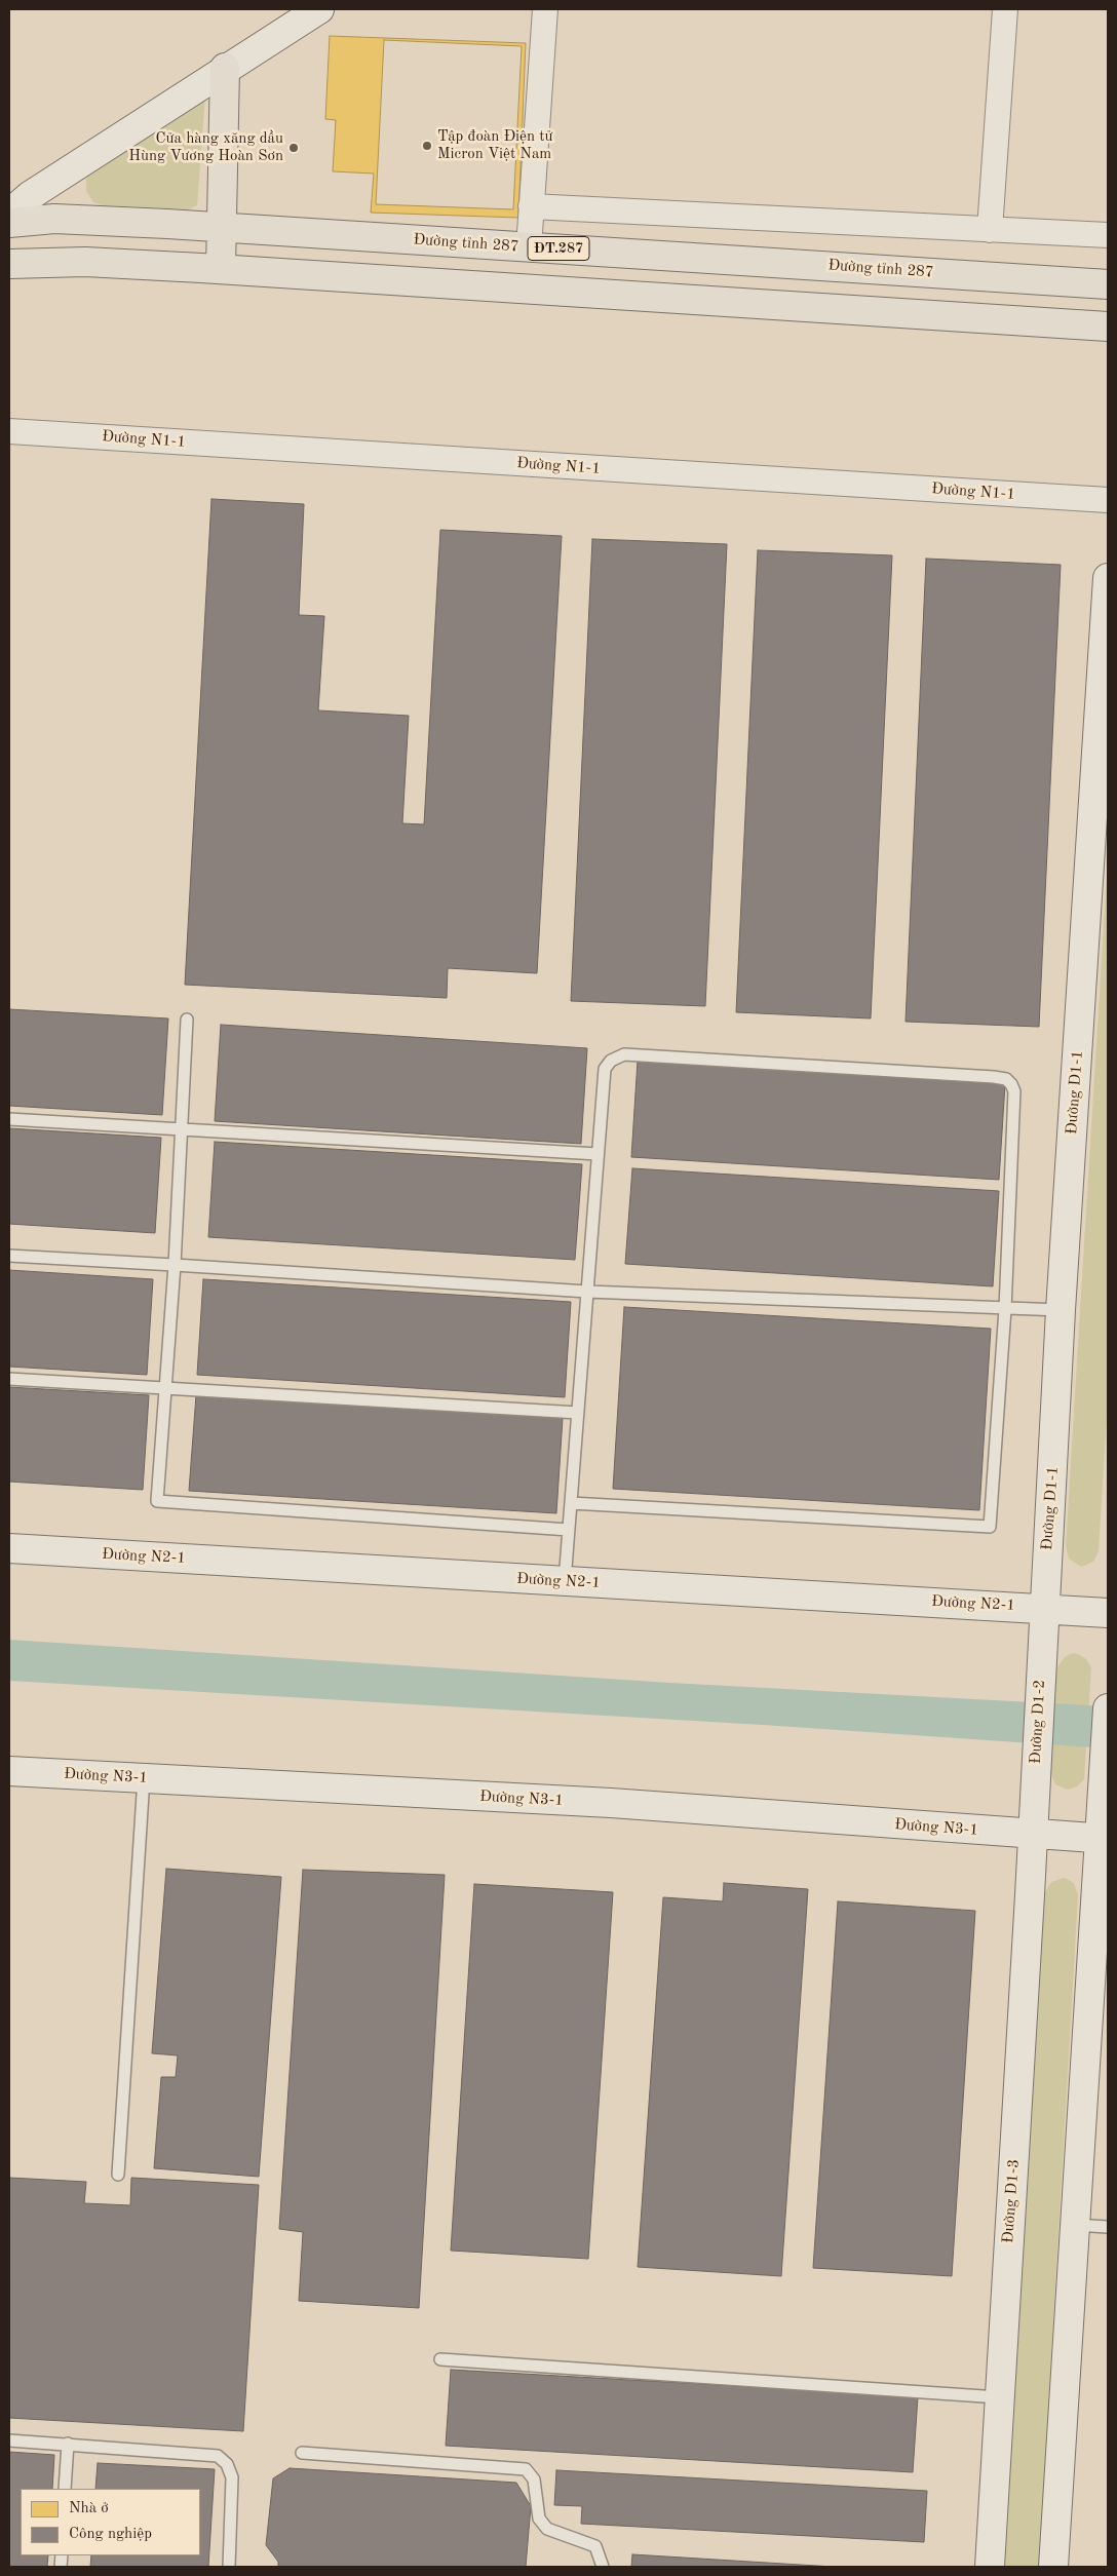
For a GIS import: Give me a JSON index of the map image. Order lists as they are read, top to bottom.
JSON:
{
  "streets": {
    "main road": ["Đường tỉnh 287", "ĐT.287"],
    "street": [
      "Đường N1-1",
      "Đường D1-1",
      "Đường N2-1",
      "Đường D1-2",
      "Đường N3-1",
      "Đường D1-3"
    ]
  },
  "crossings": [
    ["Đường D1-1", "Đường N2-1"],
    ["Đường D1-1", "Đường D1-2"],
    ["Đường N2-1", "Đường D1-2"],
    ["Đường D1-2", "Đường N3-1"],
    ["Đường D1-2", "Đường D1-3"],
    ["Đường N3-1", "Đường D1-3"]
  ],
  "places": ["Tập đoàn Điện tử Micron Việt Nam", "Cửa hàng xăng dầu Hùng Vương Hoàn Sơn"],
  "legend": ["Nhà ở", "Công nghiệp"]
}
